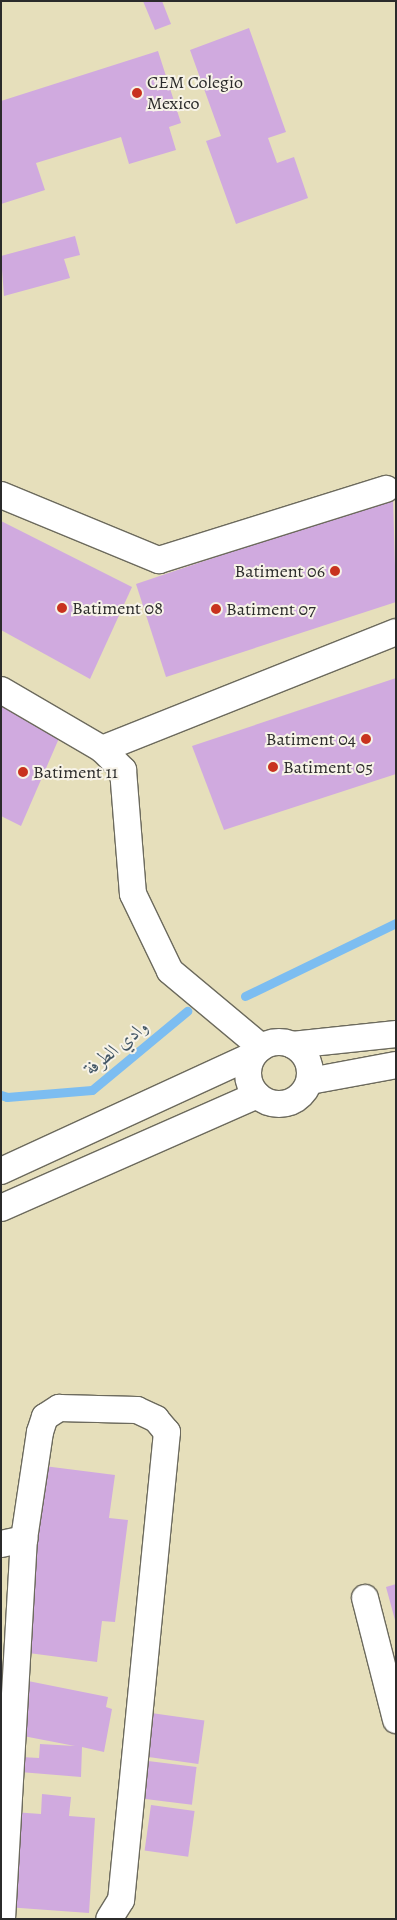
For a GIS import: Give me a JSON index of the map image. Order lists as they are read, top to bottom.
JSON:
{
  "water": ["وادي الطرفة"],
  "places": [
    "CEM Colegio Mexico",
    "Batiment 06",
    "Batiment 08",
    "Batiment 07",
    "Batiment 04",
    "Batiment 05",
    "Batiment 11"
  ]
}
